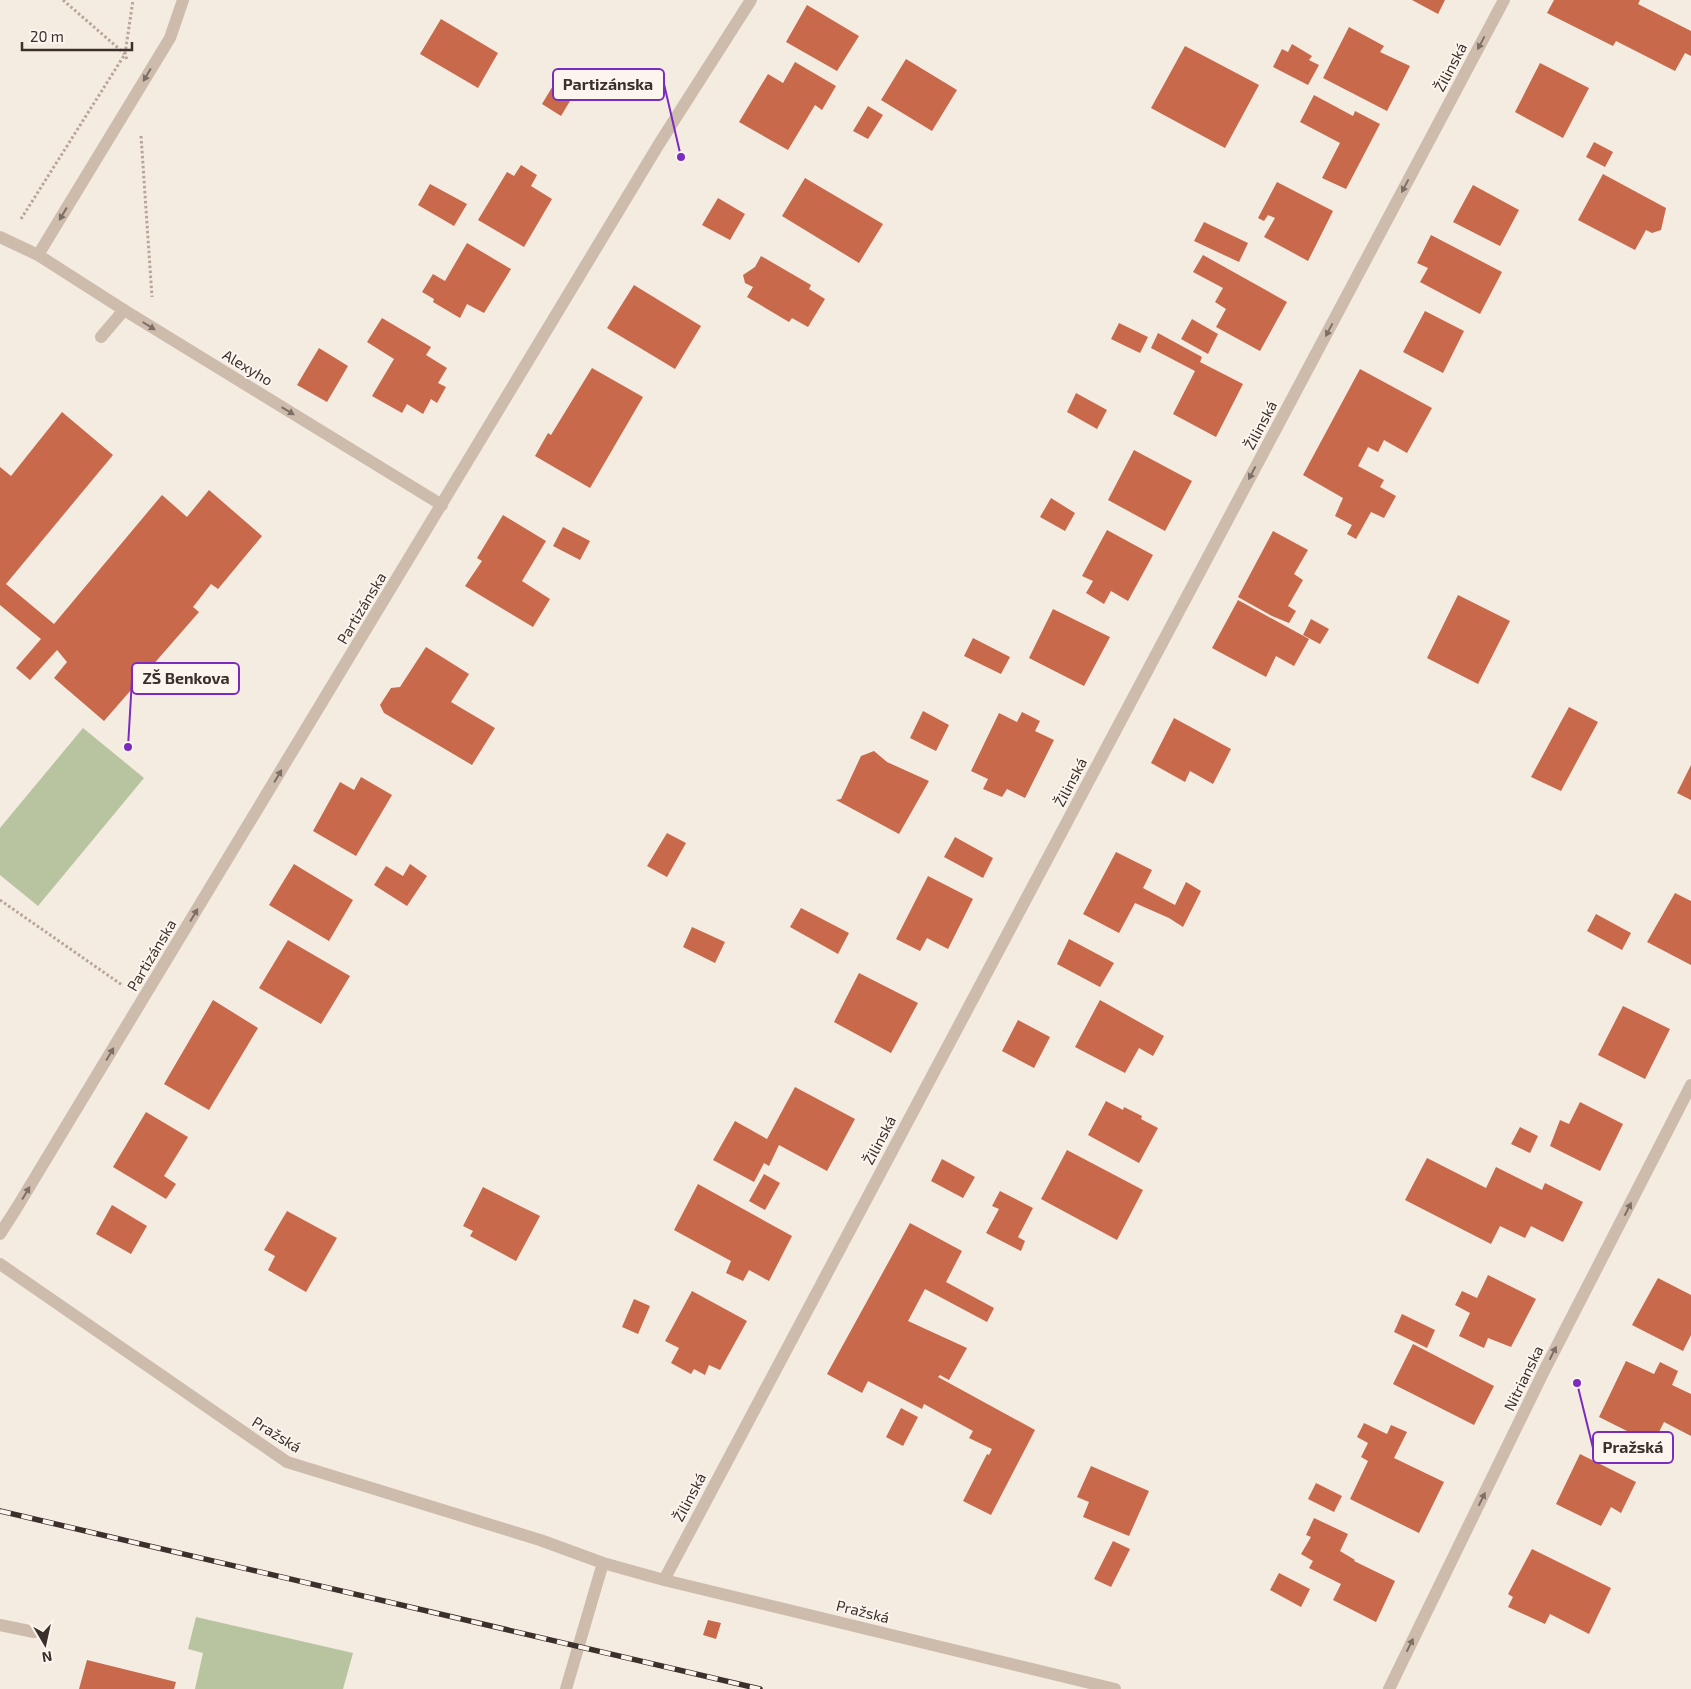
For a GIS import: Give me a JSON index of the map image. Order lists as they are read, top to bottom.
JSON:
{
  "streets": {
    "street": [
      "Žilinská",
      "Alexyho",
      "Partizánska",
      "Nitrianska",
      "Pražská"
    ]
  },
  "crossings": [
    ["Žilinská", "Pražská"],
    ["Alexyho", "Partizánska"]
  ],
  "one_way": [
    "Žilinská",
    "Alexyho",
    "Partizánska",
    "Nitrianska"
  ],
  "places": ["Partizánska", "ZŠ Benkova", "Pražská"],
  "scale_bar": "20 m",
  "north": "bottom"
}
